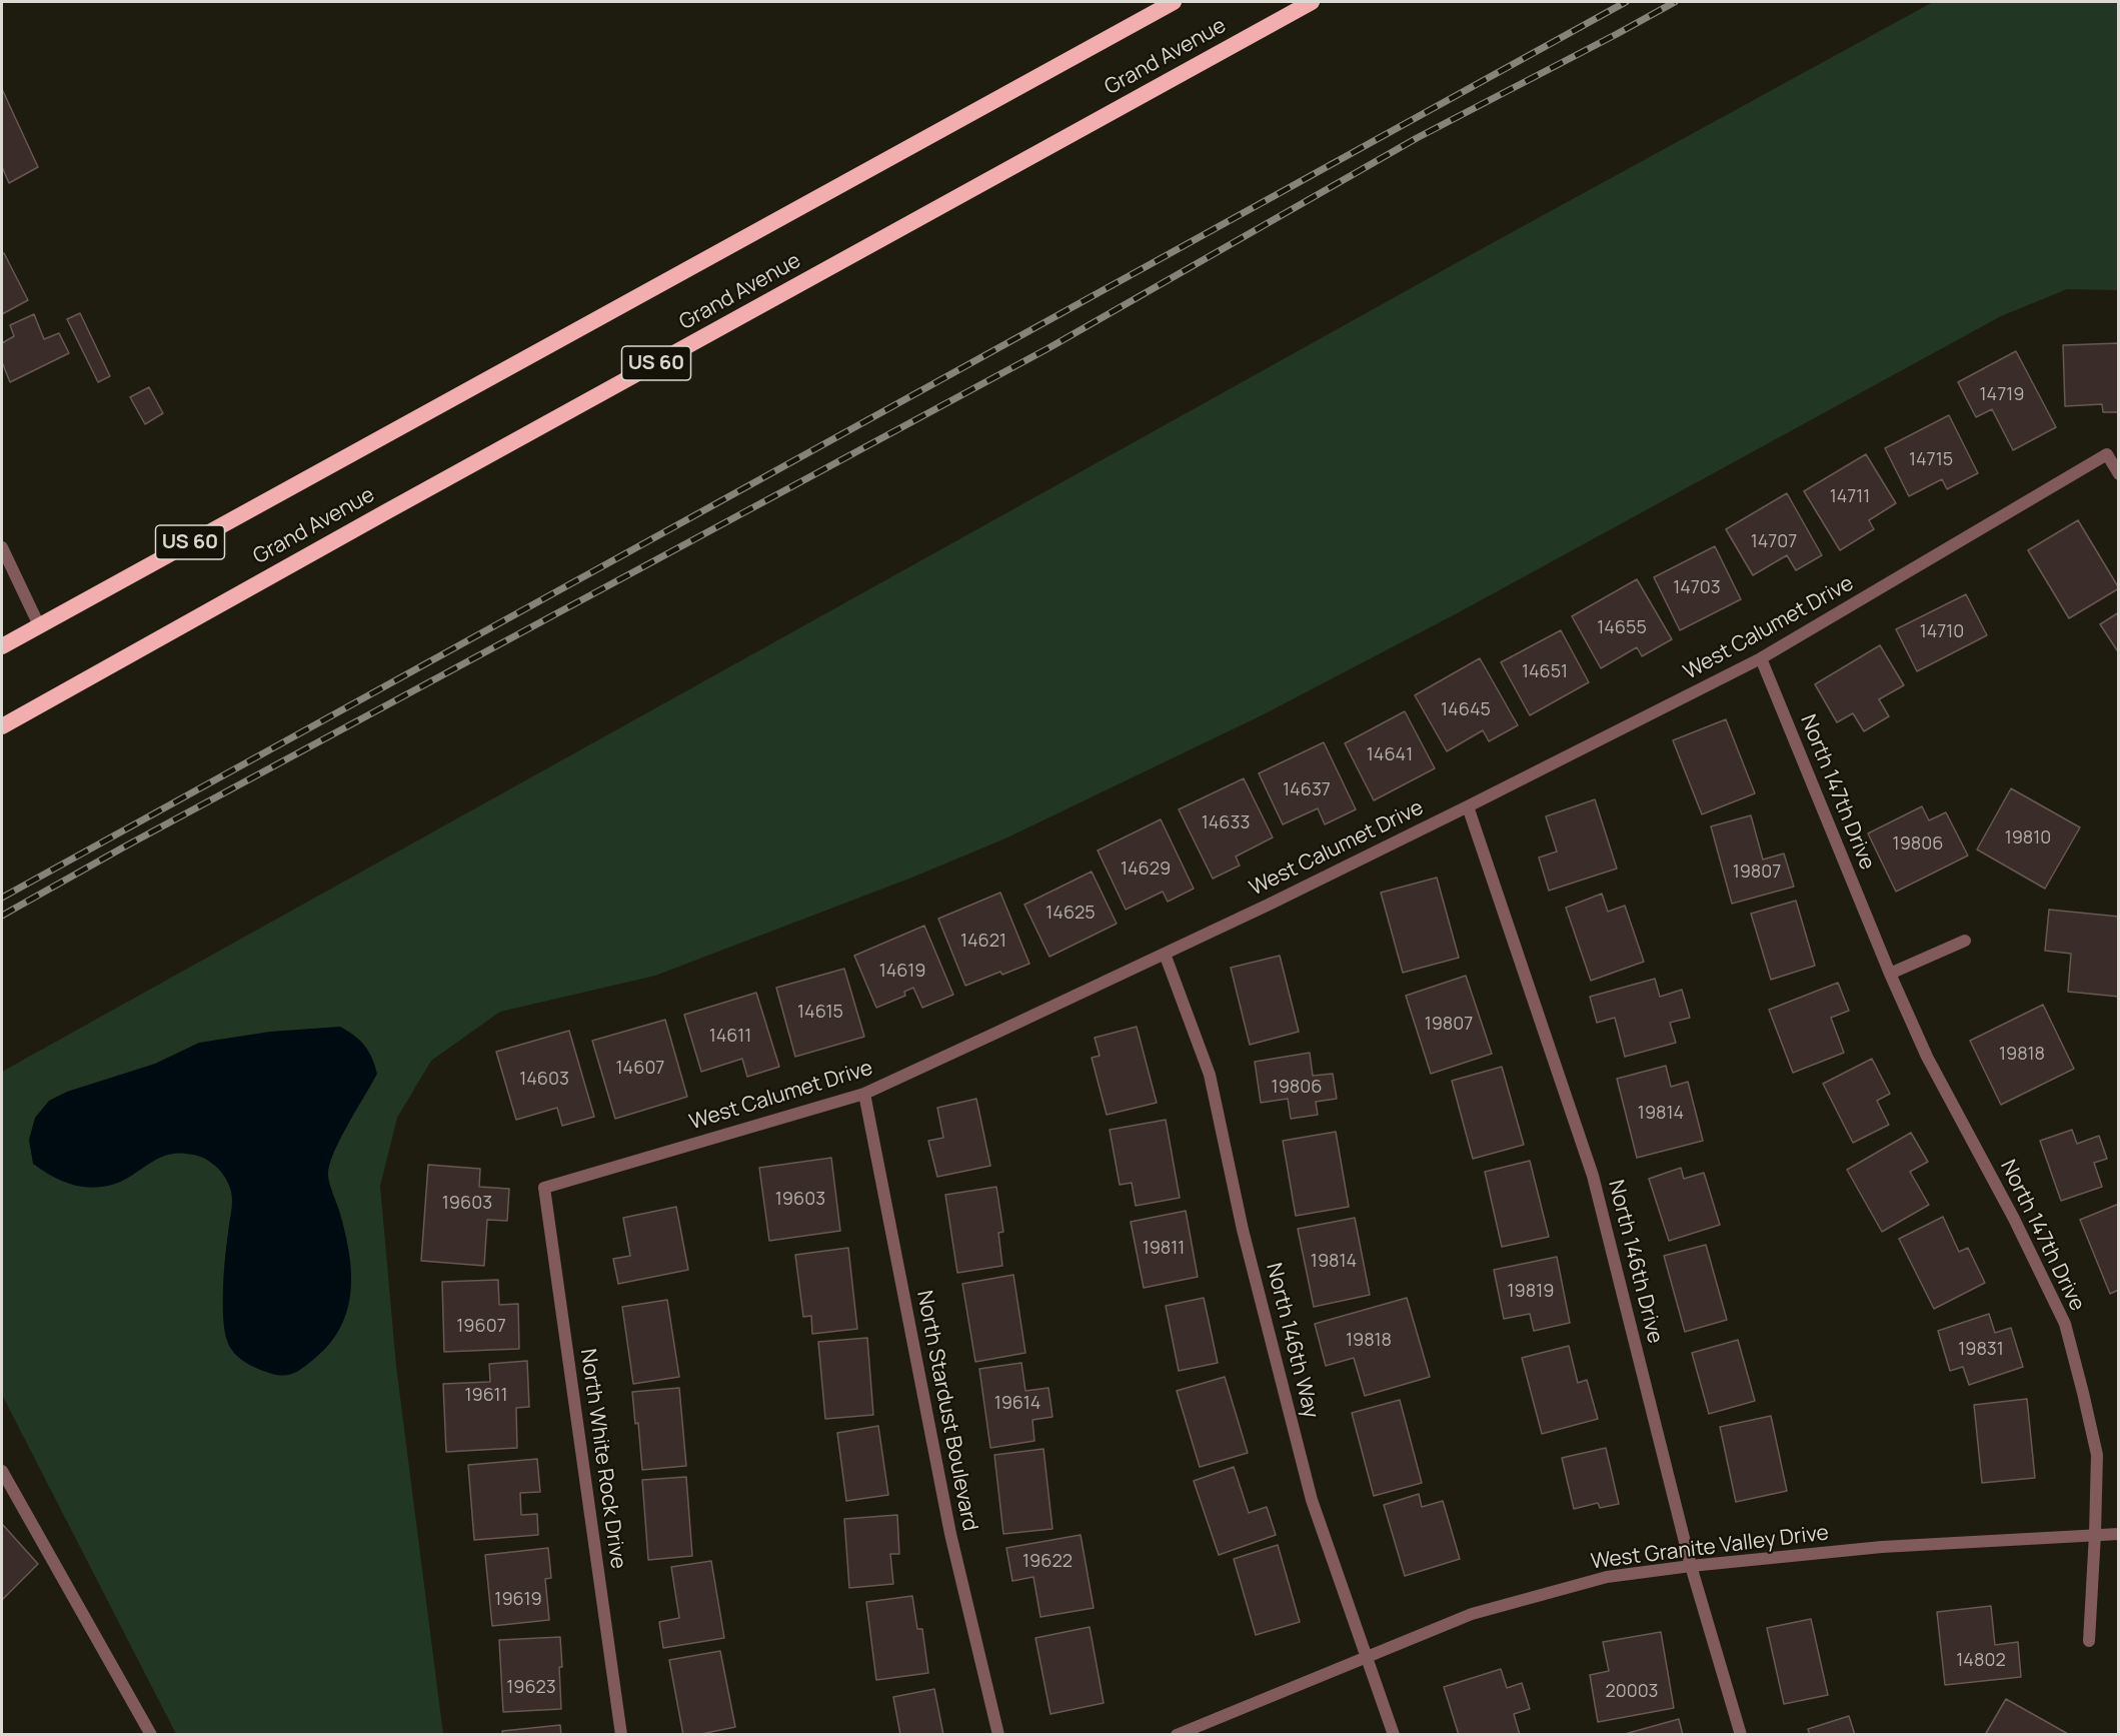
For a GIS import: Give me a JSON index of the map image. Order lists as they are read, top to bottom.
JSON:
{
  "streets": {
    "highway": ["Grand Avenue", "US 60"],
    "street": [
      "West Calumet Drive",
      "North 147th Drive",
      "North 146th Drive",
      "North 146th Way",
      "North Stardust Boulevard",
      "North White Rock Drive",
      "West Granite Valley Drive"
    ]
  },
  "crossings": [
    ["West Calumet Drive", "North 147th Drive"],
    ["West Calumet Drive", "North 146th Drive"],
    ["West Calumet Drive", "North 146th Way"],
    ["West Calumet Drive", "North Stardust Boulevard"],
    ["West Calumet Drive", "North White Rock Drive"],
    ["North 147th Drive", "West Granite Valley Drive"],
    ["North 146th Drive", "West Granite Valley Drive"],
    ["North 146th Way", "West Granite Valley Drive"]
  ],
  "house_numbers": [
    "14719",
    "14715",
    "14711",
    "14707",
    "14703",
    "14655",
    "14710",
    "14651",
    "14645",
    "14641",
    "14637",
    "14633",
    "19810",
    "19806",
    "14629",
    "19807",
    "14625",
    "14621",
    "14619",
    "14615",
    "19807",
    "14611",
    "19818",
    "14607",
    "14603",
    "19806",
    "19814",
    "19603",
    "19603",
    "19811",
    "19814",
    "19819",
    "19607",
    "19818",
    "19831",
    "19611",
    "19614",
    "19622",
    "19619",
    "14802",
    "19623",
    "20003"
  ]
}
